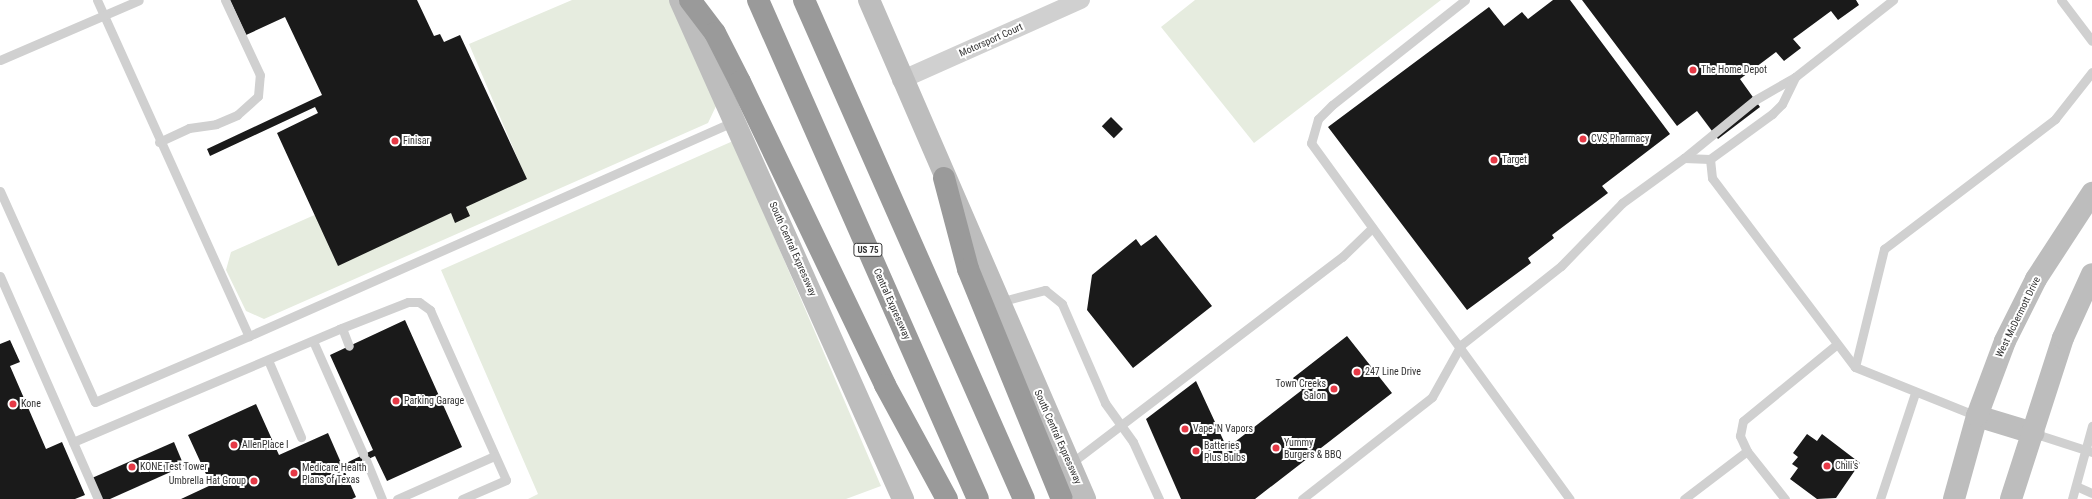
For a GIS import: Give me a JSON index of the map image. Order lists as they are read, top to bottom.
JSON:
{
  "streets": {
    "highway": ["US 75", "Central Expressway"],
    "main road": ["South Central Expressway", "West McDermott Drive"],
    "street": ["Motorsport Court"]
  },
  "crossings": [
    ["Motorsport Court", "South Central Expressway"]
  ],
  "places": [
    "The Home Depot",
    "CVS Pharmacy",
    "Finisar",
    "Target",
    "247 Line Drive",
    "Town Creeks Salon",
    "Parking Garage",
    "Kone",
    "Vape 'N Vapors",
    "AllenPlace I",
    "Yummy Burgers & BBQ",
    "Batteries Plus Bulbs",
    "Chili's",
    "KONE Test Tower",
    "Medicare Health Plans of Texas",
    "Umbrella Hat Group"
  ]
}
